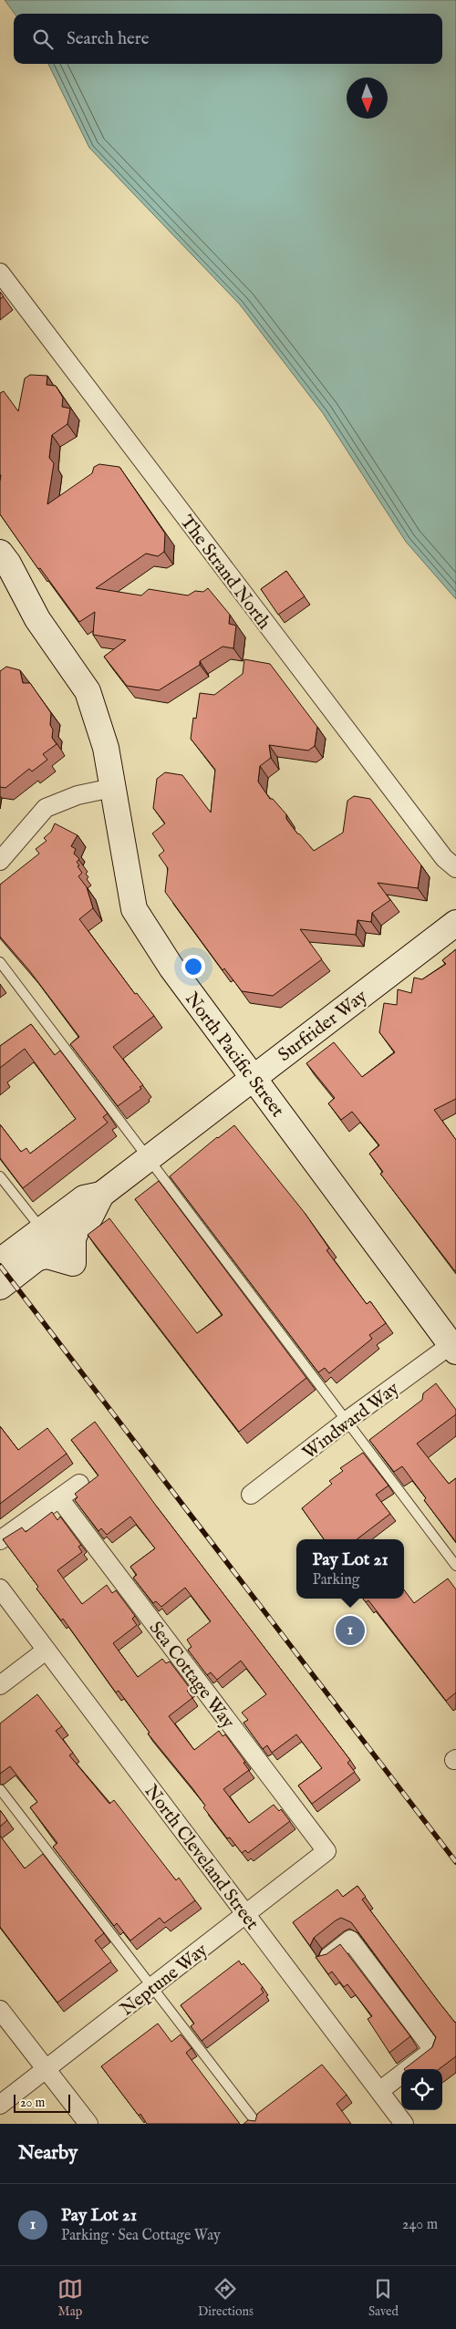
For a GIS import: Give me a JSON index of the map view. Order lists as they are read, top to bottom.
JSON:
{
  "streets": {
    "main road": ["Surfrider Way", "North Pacific Street"],
    "street": [
      "The Strand North",
      "Windward Way",
      "Sea Cottage Way",
      "North Cleveland Street",
      "Neptune Way"
    ]
  },
  "crossings": [
    ["Surfrider Way", "North Pacific Street"],
    ["North Pacific Street", "Windward Way"],
    ["Sea Cottage Way", "Neptune Way"],
    ["North Cleveland Street", "Neptune Way"]
  ],
  "scale_bar": "20 m",
  "north": "bottom",
  "page": {
    "search": "Search here",
    "popup": ["Pay Lot 21", "Parking"],
    "pins": "1",
    "scale": "20 m",
    "heading": "Nearby",
    "list": [
      {
        "mark": "1",
        "name": "Pay Lot 21",
        "note": "Parking · Sea Cottage Way",
        "value": "240 m"
      }
    ],
    "nav": ["Map", "Directions", "Saved"]
  }
}
